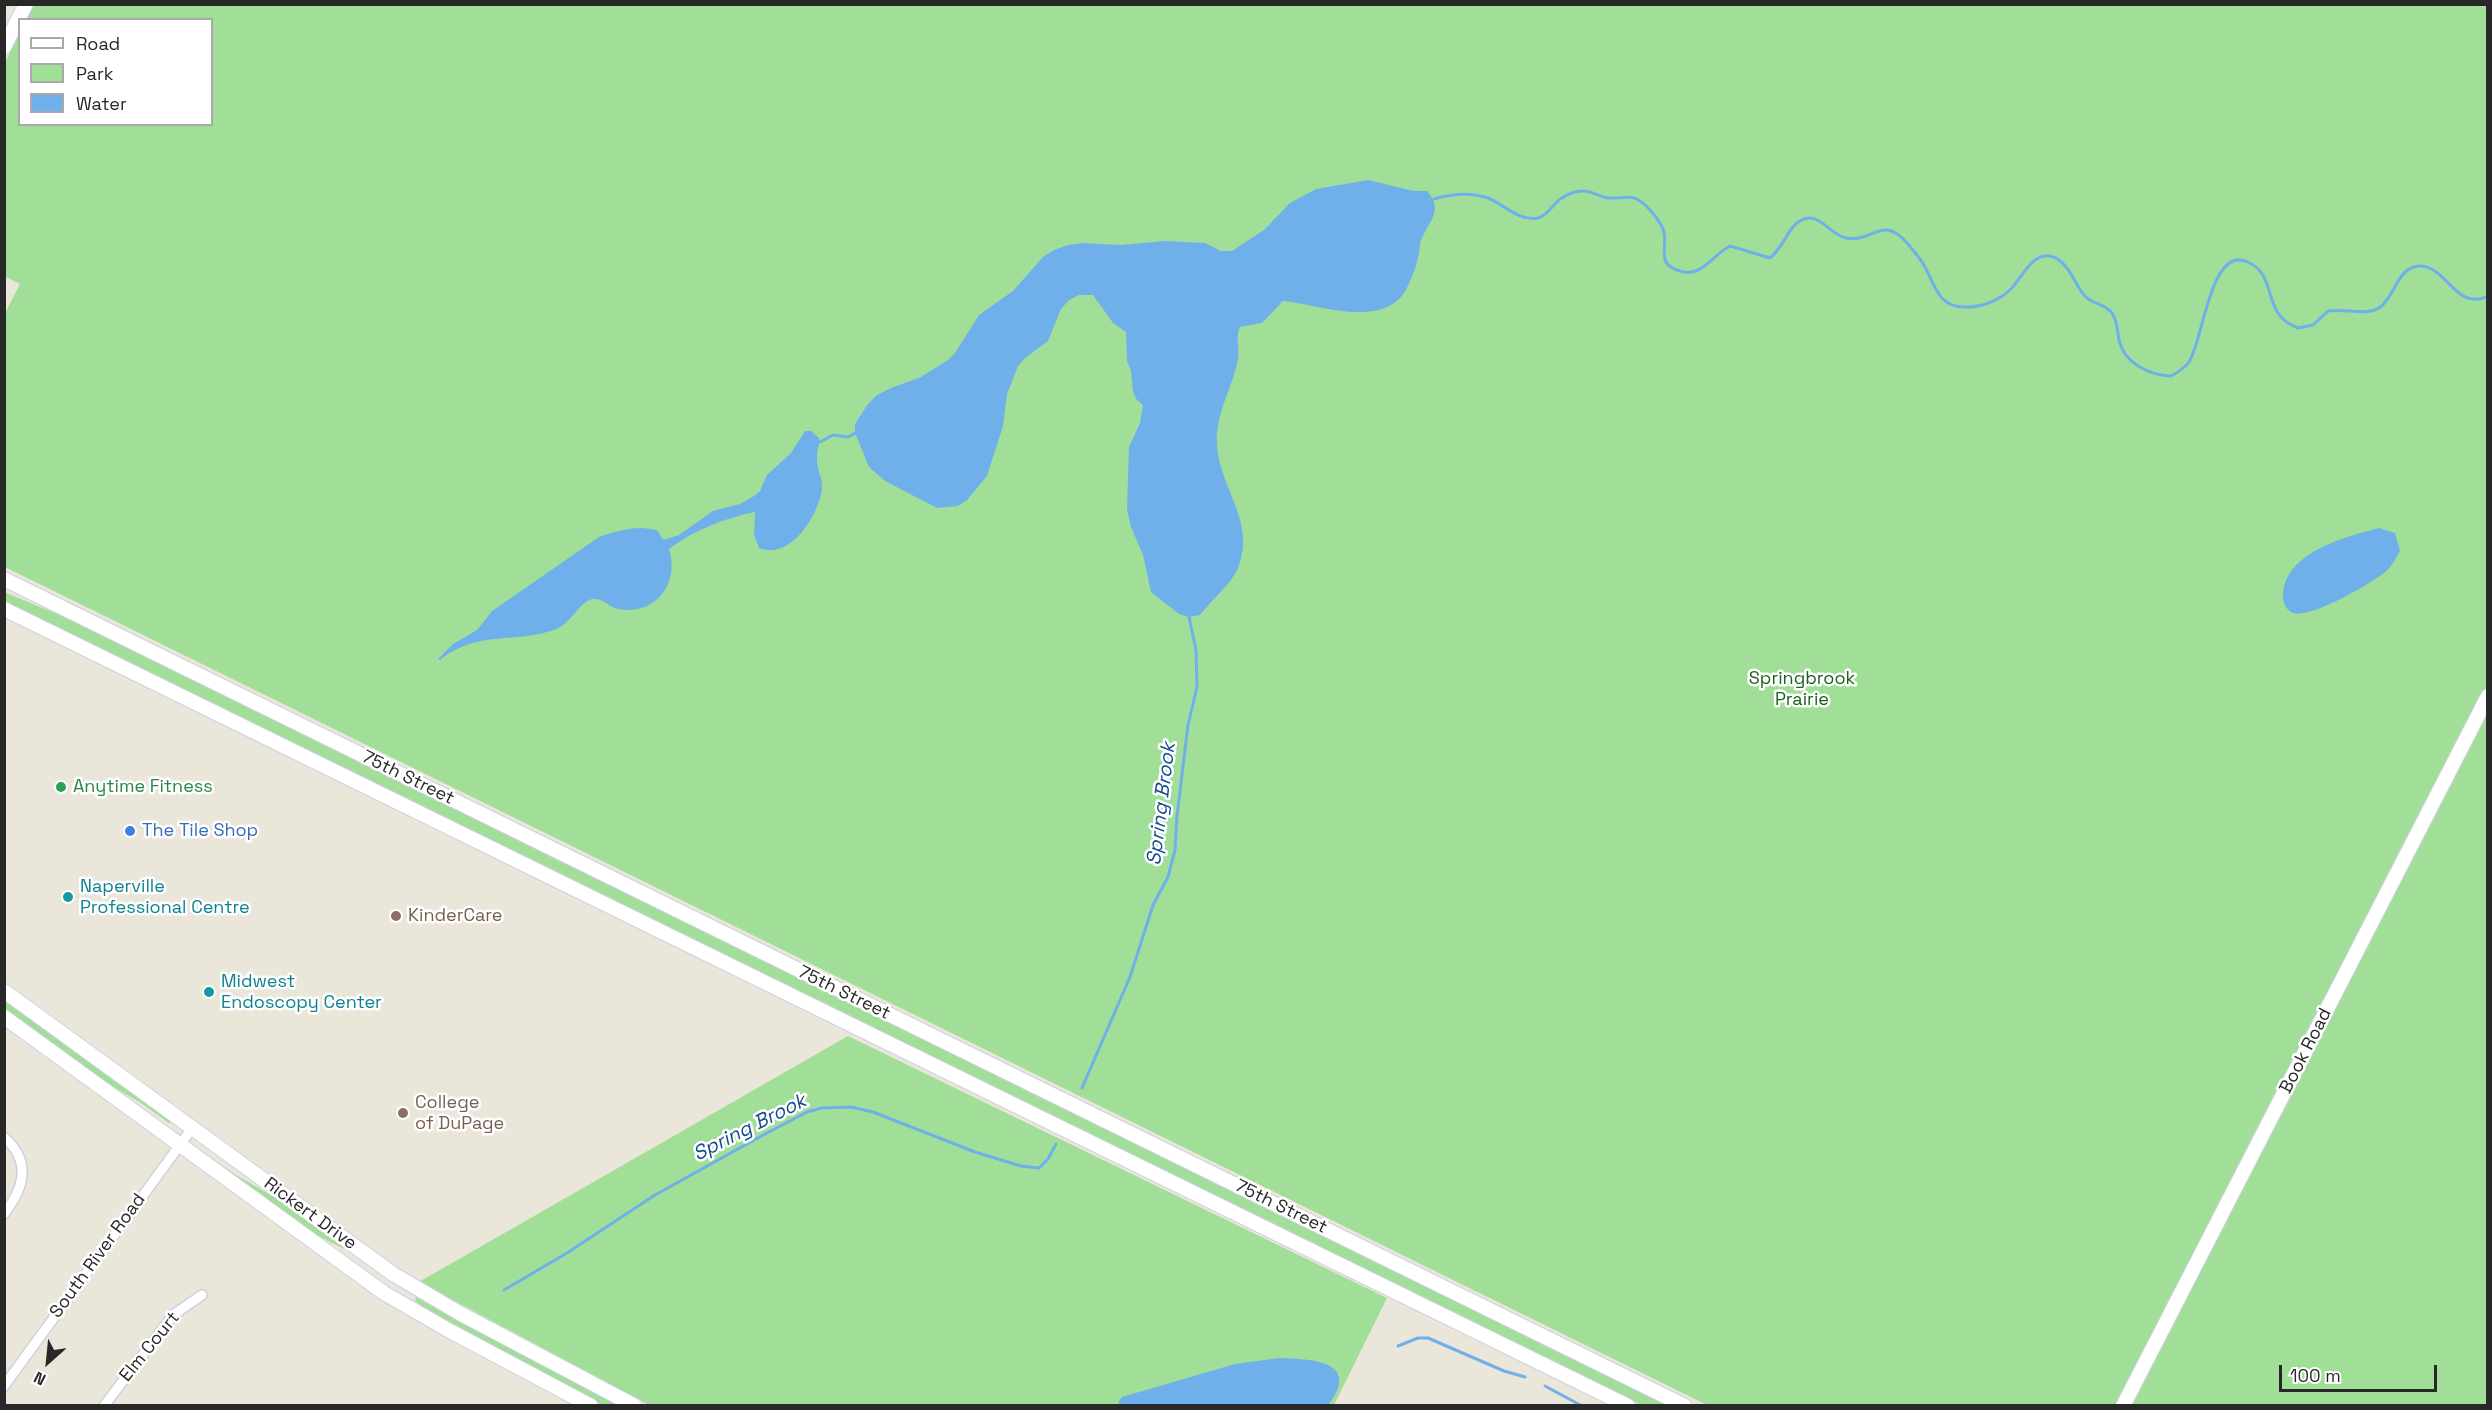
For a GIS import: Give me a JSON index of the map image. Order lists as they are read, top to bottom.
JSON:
{
  "streets": {
    "main road": ["75th Street", "Book Road", "Rickert Drive"],
    "street": ["South River Road", "Elm Court"]
  },
  "crossings": [
    ["Rickert Drive", "South River Road"]
  ],
  "water": ["Spring Brook"],
  "parks": ["Springbrook Prairie"],
  "places": [
    "Anytime Fitness",
    "The Tile Shop",
    "Naperville Professional Centre",
    "KinderCare",
    "Midwest Endoscopy Center",
    "College of DuPage"
  ],
  "legend": ["Road", "Park", "Water"],
  "scale_bar": "100 m",
  "north": "bottom left"
}
